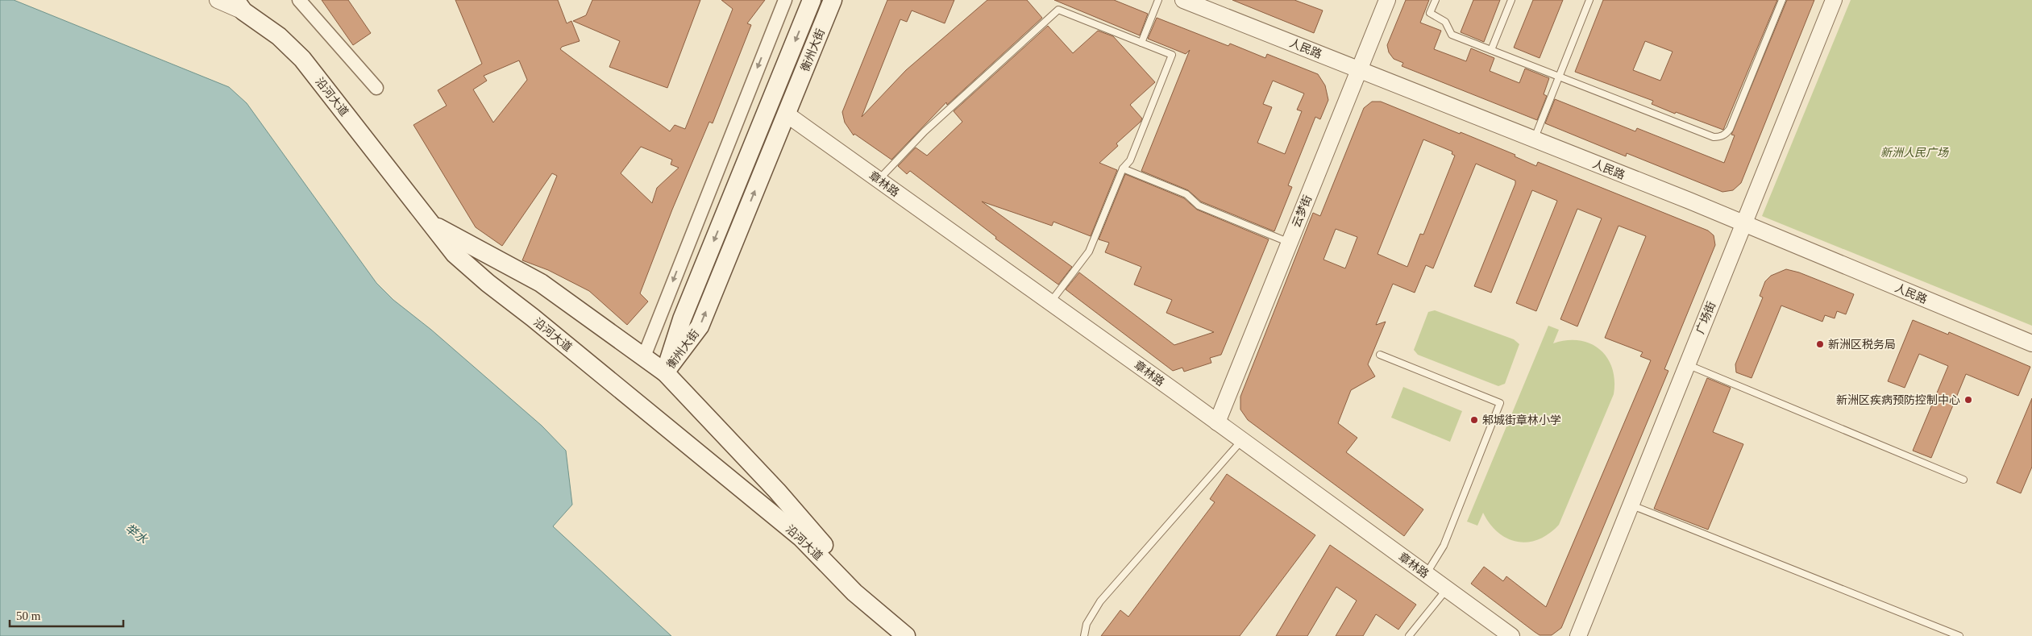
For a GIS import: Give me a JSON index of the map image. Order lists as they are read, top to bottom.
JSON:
{
  "streets": {
    "main road": ["衡州大街", "沿河大道"],
    "street": [
      "人民路",
      "章林路",
      "云梦街",
      "广场街"
    ]
  },
  "crossings": [
    ["人民路", "云梦街"],
    ["人民路", "广场街"],
    ["衡州大街", "章林路"],
    ["章林路", "云梦街"]
  ],
  "water": ["举水"],
  "parks": ["新洲人民广场"],
  "places": ["新洲区税务局", "新洲区疾病预防控制中心", "邾城街章林小学"],
  "scale_bar": "50 m"
}
